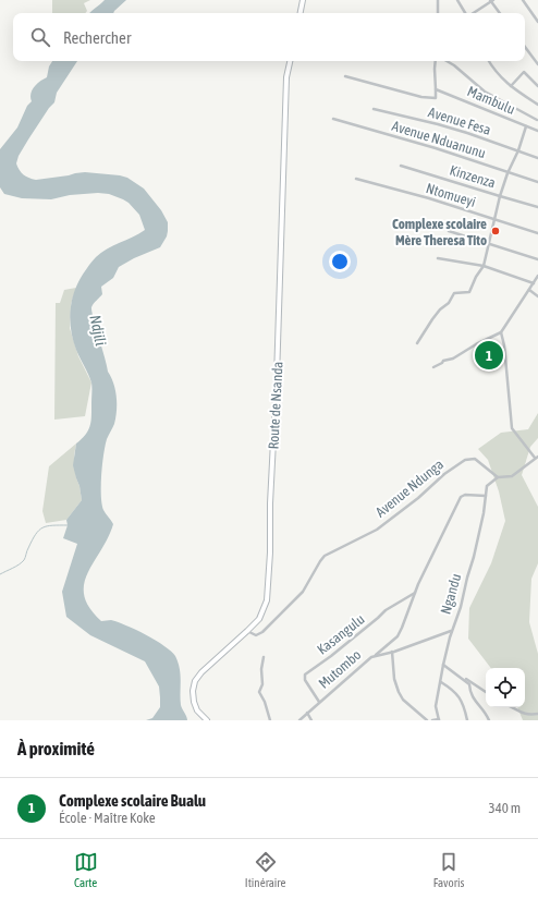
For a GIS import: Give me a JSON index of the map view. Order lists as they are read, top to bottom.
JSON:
{
  "streets": {
    "street": [
      "Mambulu",
      "Avenue Fesa",
      "Avenue Nduanunu",
      "Kinzenza",
      "Ntomueyi",
      "Route de Nsanda",
      "Avenue Ndunga",
      "Ngandu",
      "Kasangulu",
      "Mutombo"
    ]
  },
  "crossings": [
    ["Route de Nsanda", "Avenue Ndunga"],
    ["Avenue Ndunga", "Ngandu"],
    ["Ngandu", "Mutombo"],
    ["Kasangulu", "Mutombo"]
  ],
  "water": ["Ndjili"],
  "places": ["Complexe scolaire Mère Theresa Tito"],
  "page": {
    "search": "Rechercher",
    "pins": "1",
    "heading": "À proximité",
    "list": [
      {
        "mark": "1",
        "name": "Complexe scolaire Bualu",
        "note": "École · Maître Koke",
        "value": "340 m"
      }
    ],
    "nav": ["Carte", "Itinéraire", "Favoris"]
  }
}
